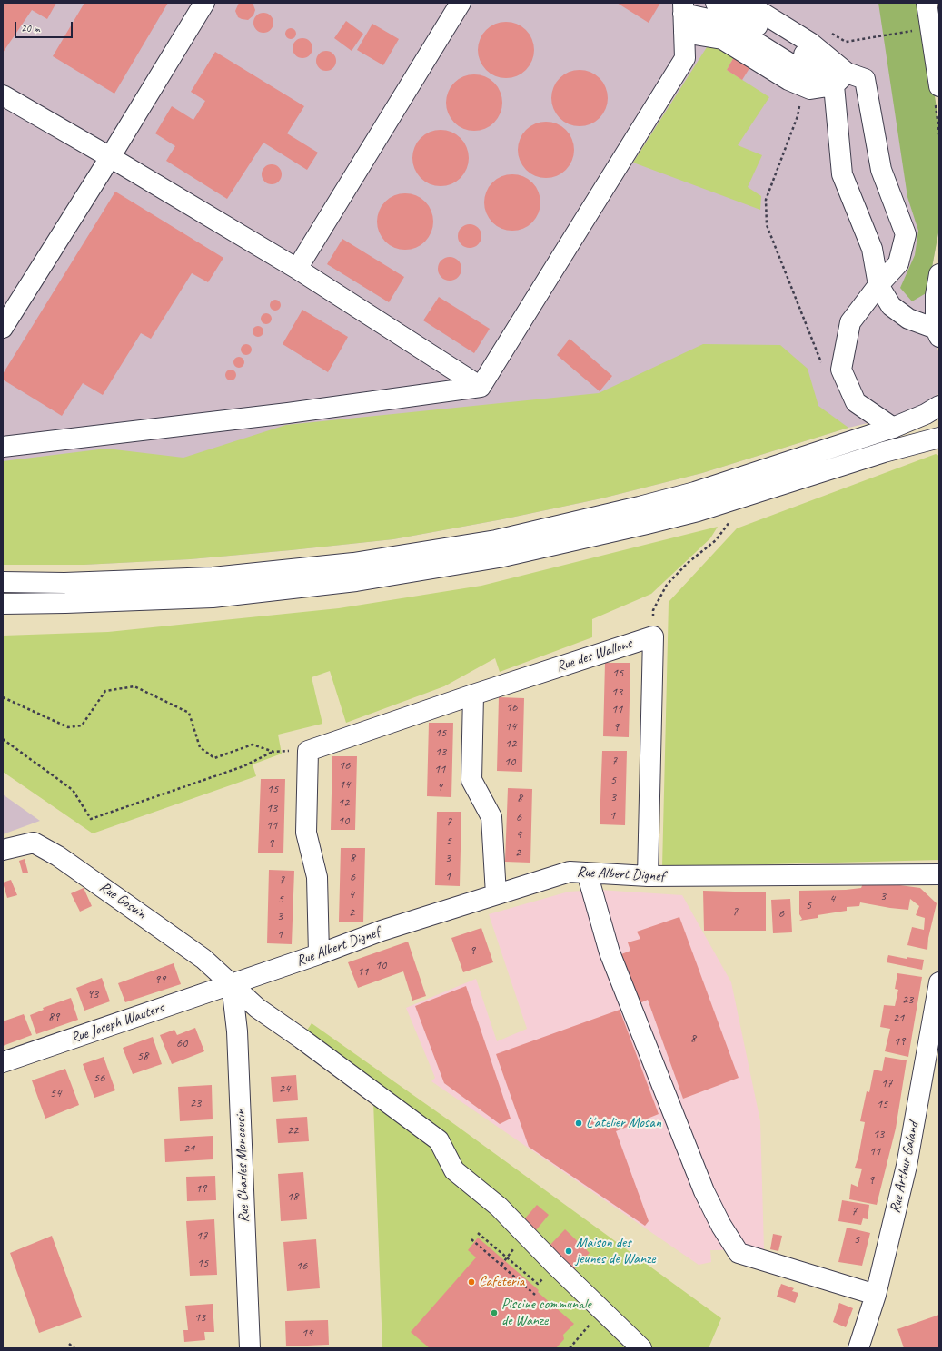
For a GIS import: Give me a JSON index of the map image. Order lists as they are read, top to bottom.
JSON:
{
  "streets": {
    "street": [
      "Rue des Wallons",
      "Rue Albert Dignef",
      "Rue Gosuin",
      "Rue Joseph Wauters",
      "Rue Charles Moncousin",
      "Rue Arthur Galand"
    ]
  },
  "crossings": [
    ["Rue des Wallons", "Rue Albert Dignef"],
    ["Rue Albert Dignef", "Rue Gosuin"],
    ["Rue Albert Dignef", "Rue Joseph Wauters"],
    ["Rue Albert Dignef", "Rue Charles Moncousin"],
    ["Rue Gosuin", "Rue Joseph Wauters"],
    ["Rue Gosuin", "Rue Charles Moncousin"],
    ["Rue Joseph Wauters", "Rue Charles Moncousin"]
  ],
  "places": [
    "L'atelier Mosan",
    "Maison des jeunes de Wanze",
    "Cafeteria",
    "Piscine communale de Wanze"
  ],
  "house_numbers": [
    "15",
    "13",
    "16",
    "11",
    "14",
    "9",
    "15",
    "12",
    "13",
    "7",
    "10",
    "16",
    "11",
    "5",
    "14",
    "9",
    "15",
    "3",
    "8",
    "12",
    "13",
    "1",
    "6",
    "10",
    "7",
    "11",
    "4",
    "5",
    "9",
    "2",
    "8",
    "3",
    "1",
    "6",
    "7",
    "4",
    "3",
    "5",
    "4",
    "5",
    "7",
    "2",
    "6",
    "3",
    "1",
    "9",
    "10",
    "11",
    "99",
    "93",
    "23",
    "89",
    "21",
    "8",
    "19",
    "60",
    "58",
    "56",
    "17",
    "24",
    "54",
    "23",
    "15",
    "22",
    "13",
    "21",
    "11",
    "9",
    "19",
    "18",
    "7",
    "17",
    "5",
    "15",
    "16",
    "13",
    "14"
  ],
  "scale_bar": "20 m"
}
